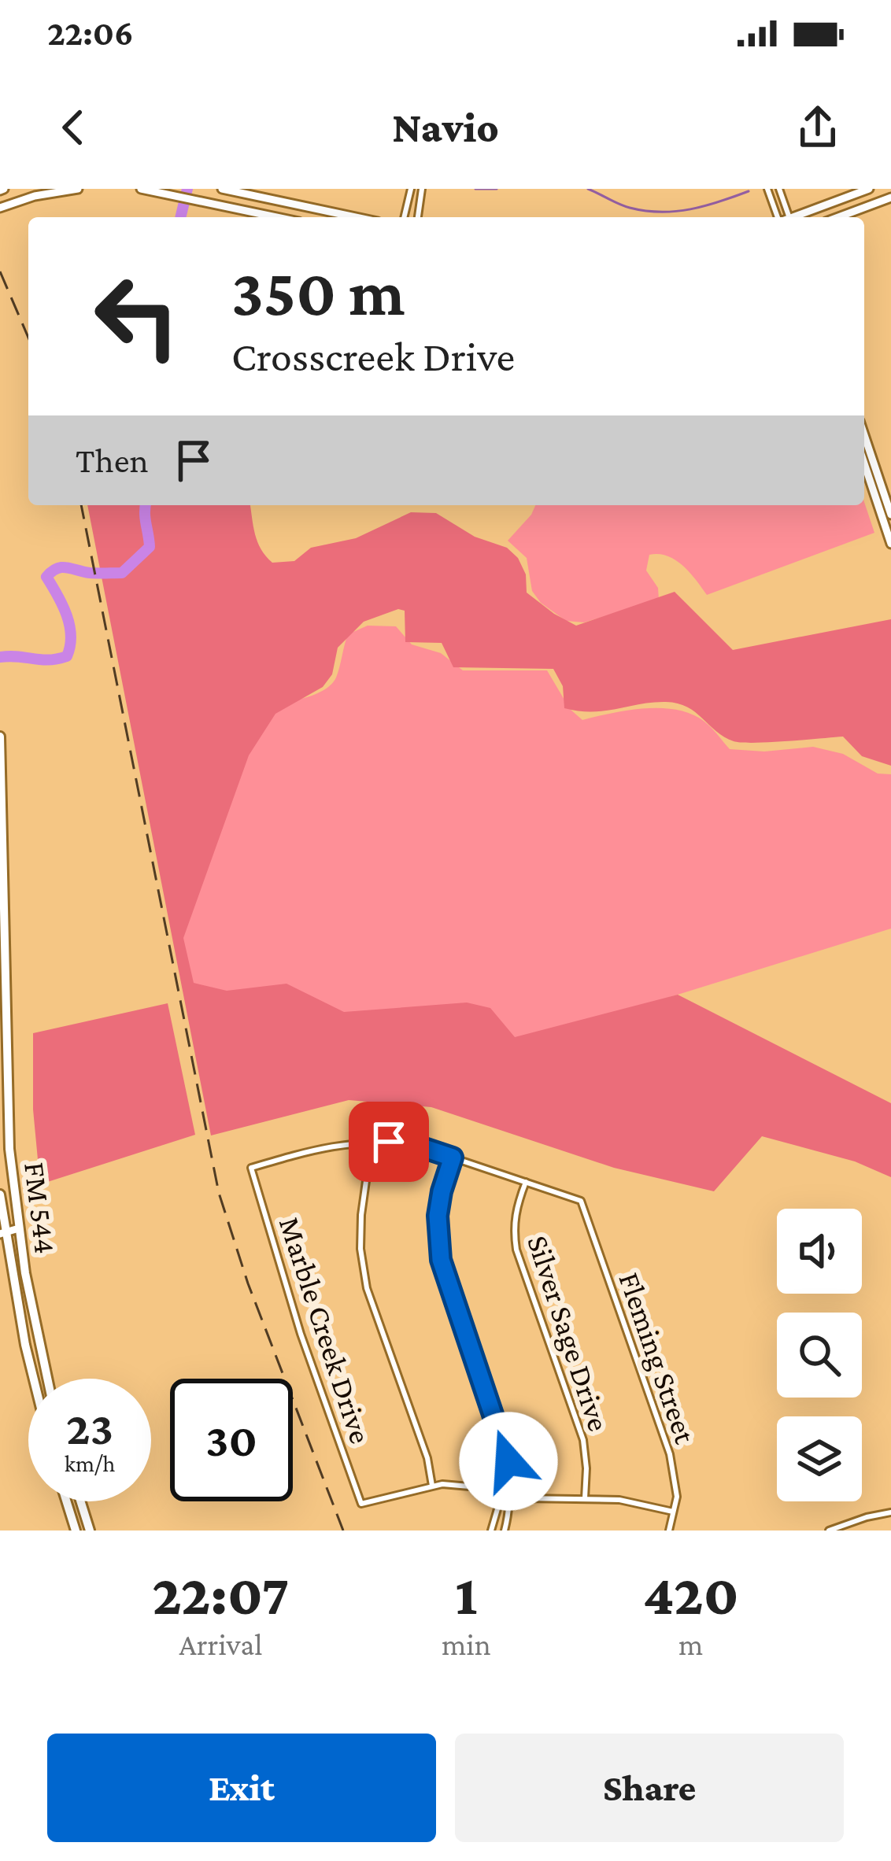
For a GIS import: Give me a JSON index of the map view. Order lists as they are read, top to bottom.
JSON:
{
  "streets": {
    "main road": ["FM 544"],
    "street": ["Marble Creek Drive", "Silver Sage Drive", "Fleming Street"]
  },
  "crossings": [
    ["Silver Sage Drive", "Fleming Street"]
  ],
  "page": {
    "status": "22:06",
    "header": "Navio",
    "turn": ["350 m", "Crosscreek Drive"],
    "then": "Then",
    "speed": "23 km/h",
    "limit": "30",
    "eta": [
      "22:07",
      "Arrival",
      "1",
      "min",
      "420",
      "m"
    ],
    "buttons": ["Exit", "Share"]
  }
}
